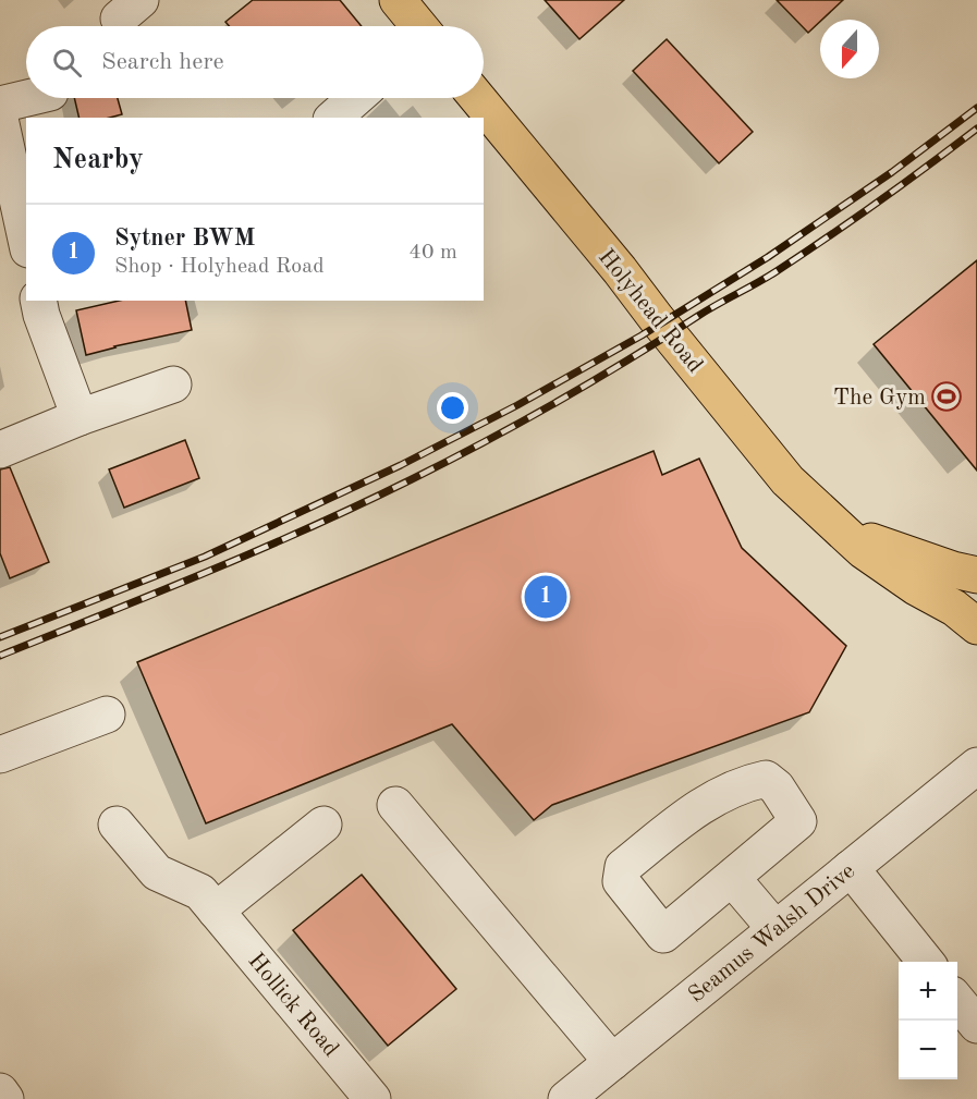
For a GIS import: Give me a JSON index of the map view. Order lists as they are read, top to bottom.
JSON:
{
  "streets": {
    "highway": ["Holyhead Road"],
    "street": ["Seamus Walsh Drive", "Hollick Road"]
  },
  "places": {
    "sports": ["The Gym"]
  },
  "north": "bottom",
  "page": {
    "search": "Search here",
    "heading": "Nearby",
    "list": [
      {
        "mark": "1",
        "name": "Sytner BWM",
        "note": "Shop · Holyhead Road",
        "value": "40 m"
      }
    ],
    "pins": "1",
    "map_buttons": ["+", "−"]
  }
}
